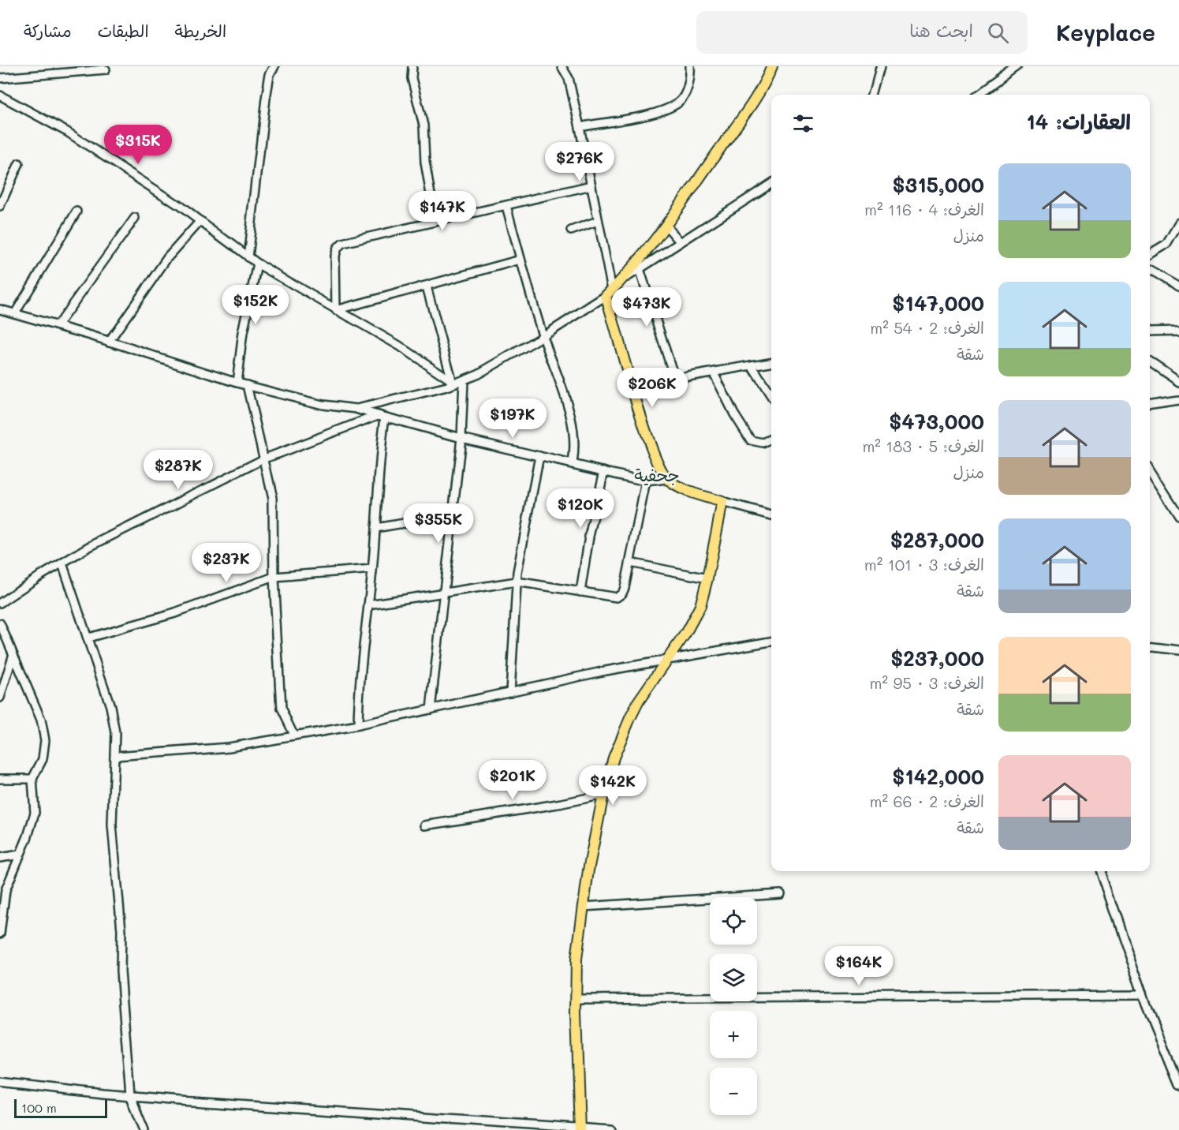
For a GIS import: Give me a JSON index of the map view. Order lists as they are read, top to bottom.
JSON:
{
  "districts": ["جحفية"],
  "scale_bar": "100 m",
  "page": {
    "header": "Keyplace",
    "search": "ابحث هنا",
    "nav": ["الخريطة", "الطبقات", "مشاركة"],
    "heading": "العقارات: 14",
    "price": [
      "$315K",
      "$276K",
      "$147K",
      "$152K",
      "$473K",
      "$206K",
      "$197K",
      "$287K",
      "$120K",
      "$355K",
      "$237K",
      "$201K",
      "$142K",
      "$164K"
    ],
    "list": [
      {
        "name": "$315,000",
        "note": "الغرف: 4 · 116 m² · منزل"
      },
      {
        "name": "$147,000",
        "note": "الغرف: 2 · 54 m² · شقة"
      },
      {
        "name": "$473,000",
        "note": "الغرف: 5 · 183 m² · منزل"
      },
      {
        "name": "$287,000",
        "note": "الغرف: 3 · 101 m² · شقة"
      },
      {
        "name": "$237,000",
        "note": "الغرف: 3 · 95 m² · شقة"
      },
      {
        "name": "$142,000",
        "note": "الغرف: 2 · 66 m² · شقة"
      }
    ],
    "map_buttons": ["+", "−"],
    "scale": "100 m"
  }
}
